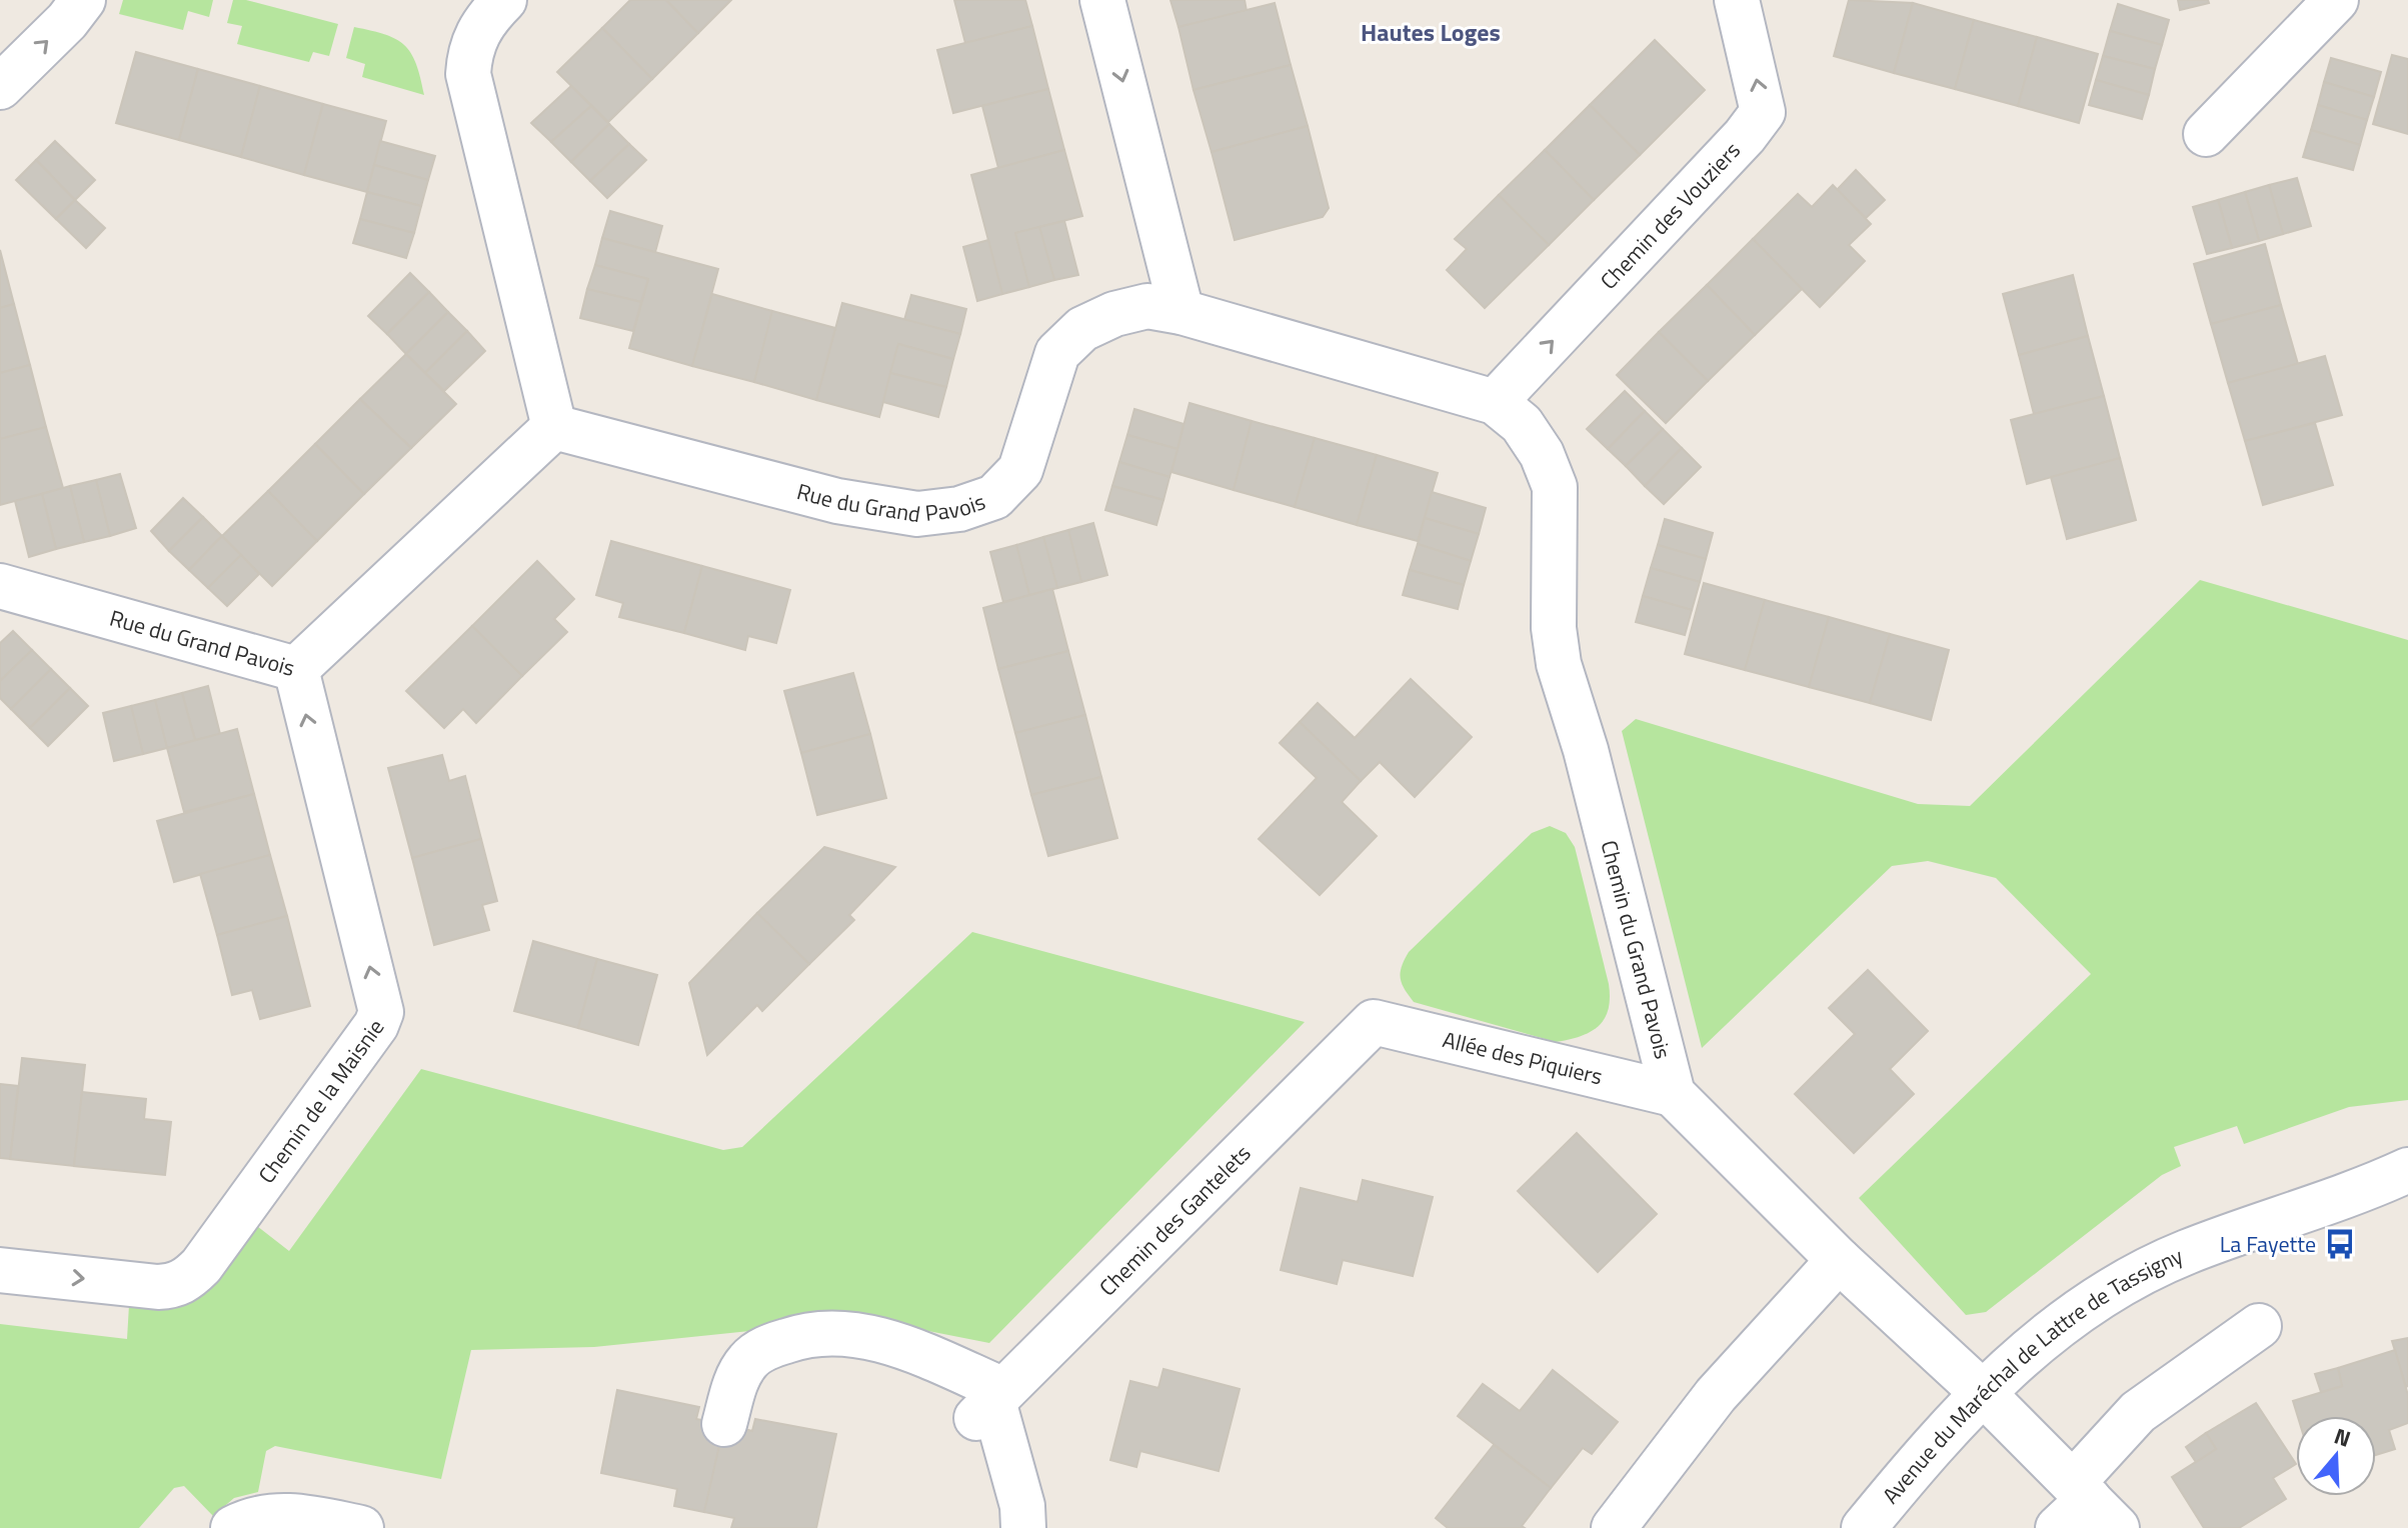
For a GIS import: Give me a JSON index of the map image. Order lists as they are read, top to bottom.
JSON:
{
  "streets": {
    "street": [
      "Chemin des Vouziers",
      "Rue du Grand Pavois",
      "Chemin du Grand Pavois",
      "Allée des Piquiers",
      "Chemin de la Maisnie",
      "Chemin des Gantelets",
      "Avenue du Maréchal de Lattre de Tassigny"
    ]
  },
  "crossings": [
    ["Chemin des Vouziers", "Rue du Grand Pavois"],
    ["Chemin des Vouziers", "Chemin du Grand Pavois"],
    ["Rue du Grand Pavois", "Chemin du Grand Pavois"],
    ["Rue du Grand Pavois", "Chemin de la Maisnie"],
    ["Chemin du Grand Pavois", "Allée des Piquiers"],
    ["Allée des Piquiers", "Chemin des Gantelets"]
  ],
  "one_way": ["Chemin des Vouziers"],
  "districts": ["Hautes Loges"],
  "places": {
    "bus stop": ["La Fayette"]
  },
  "north": "top"
}
